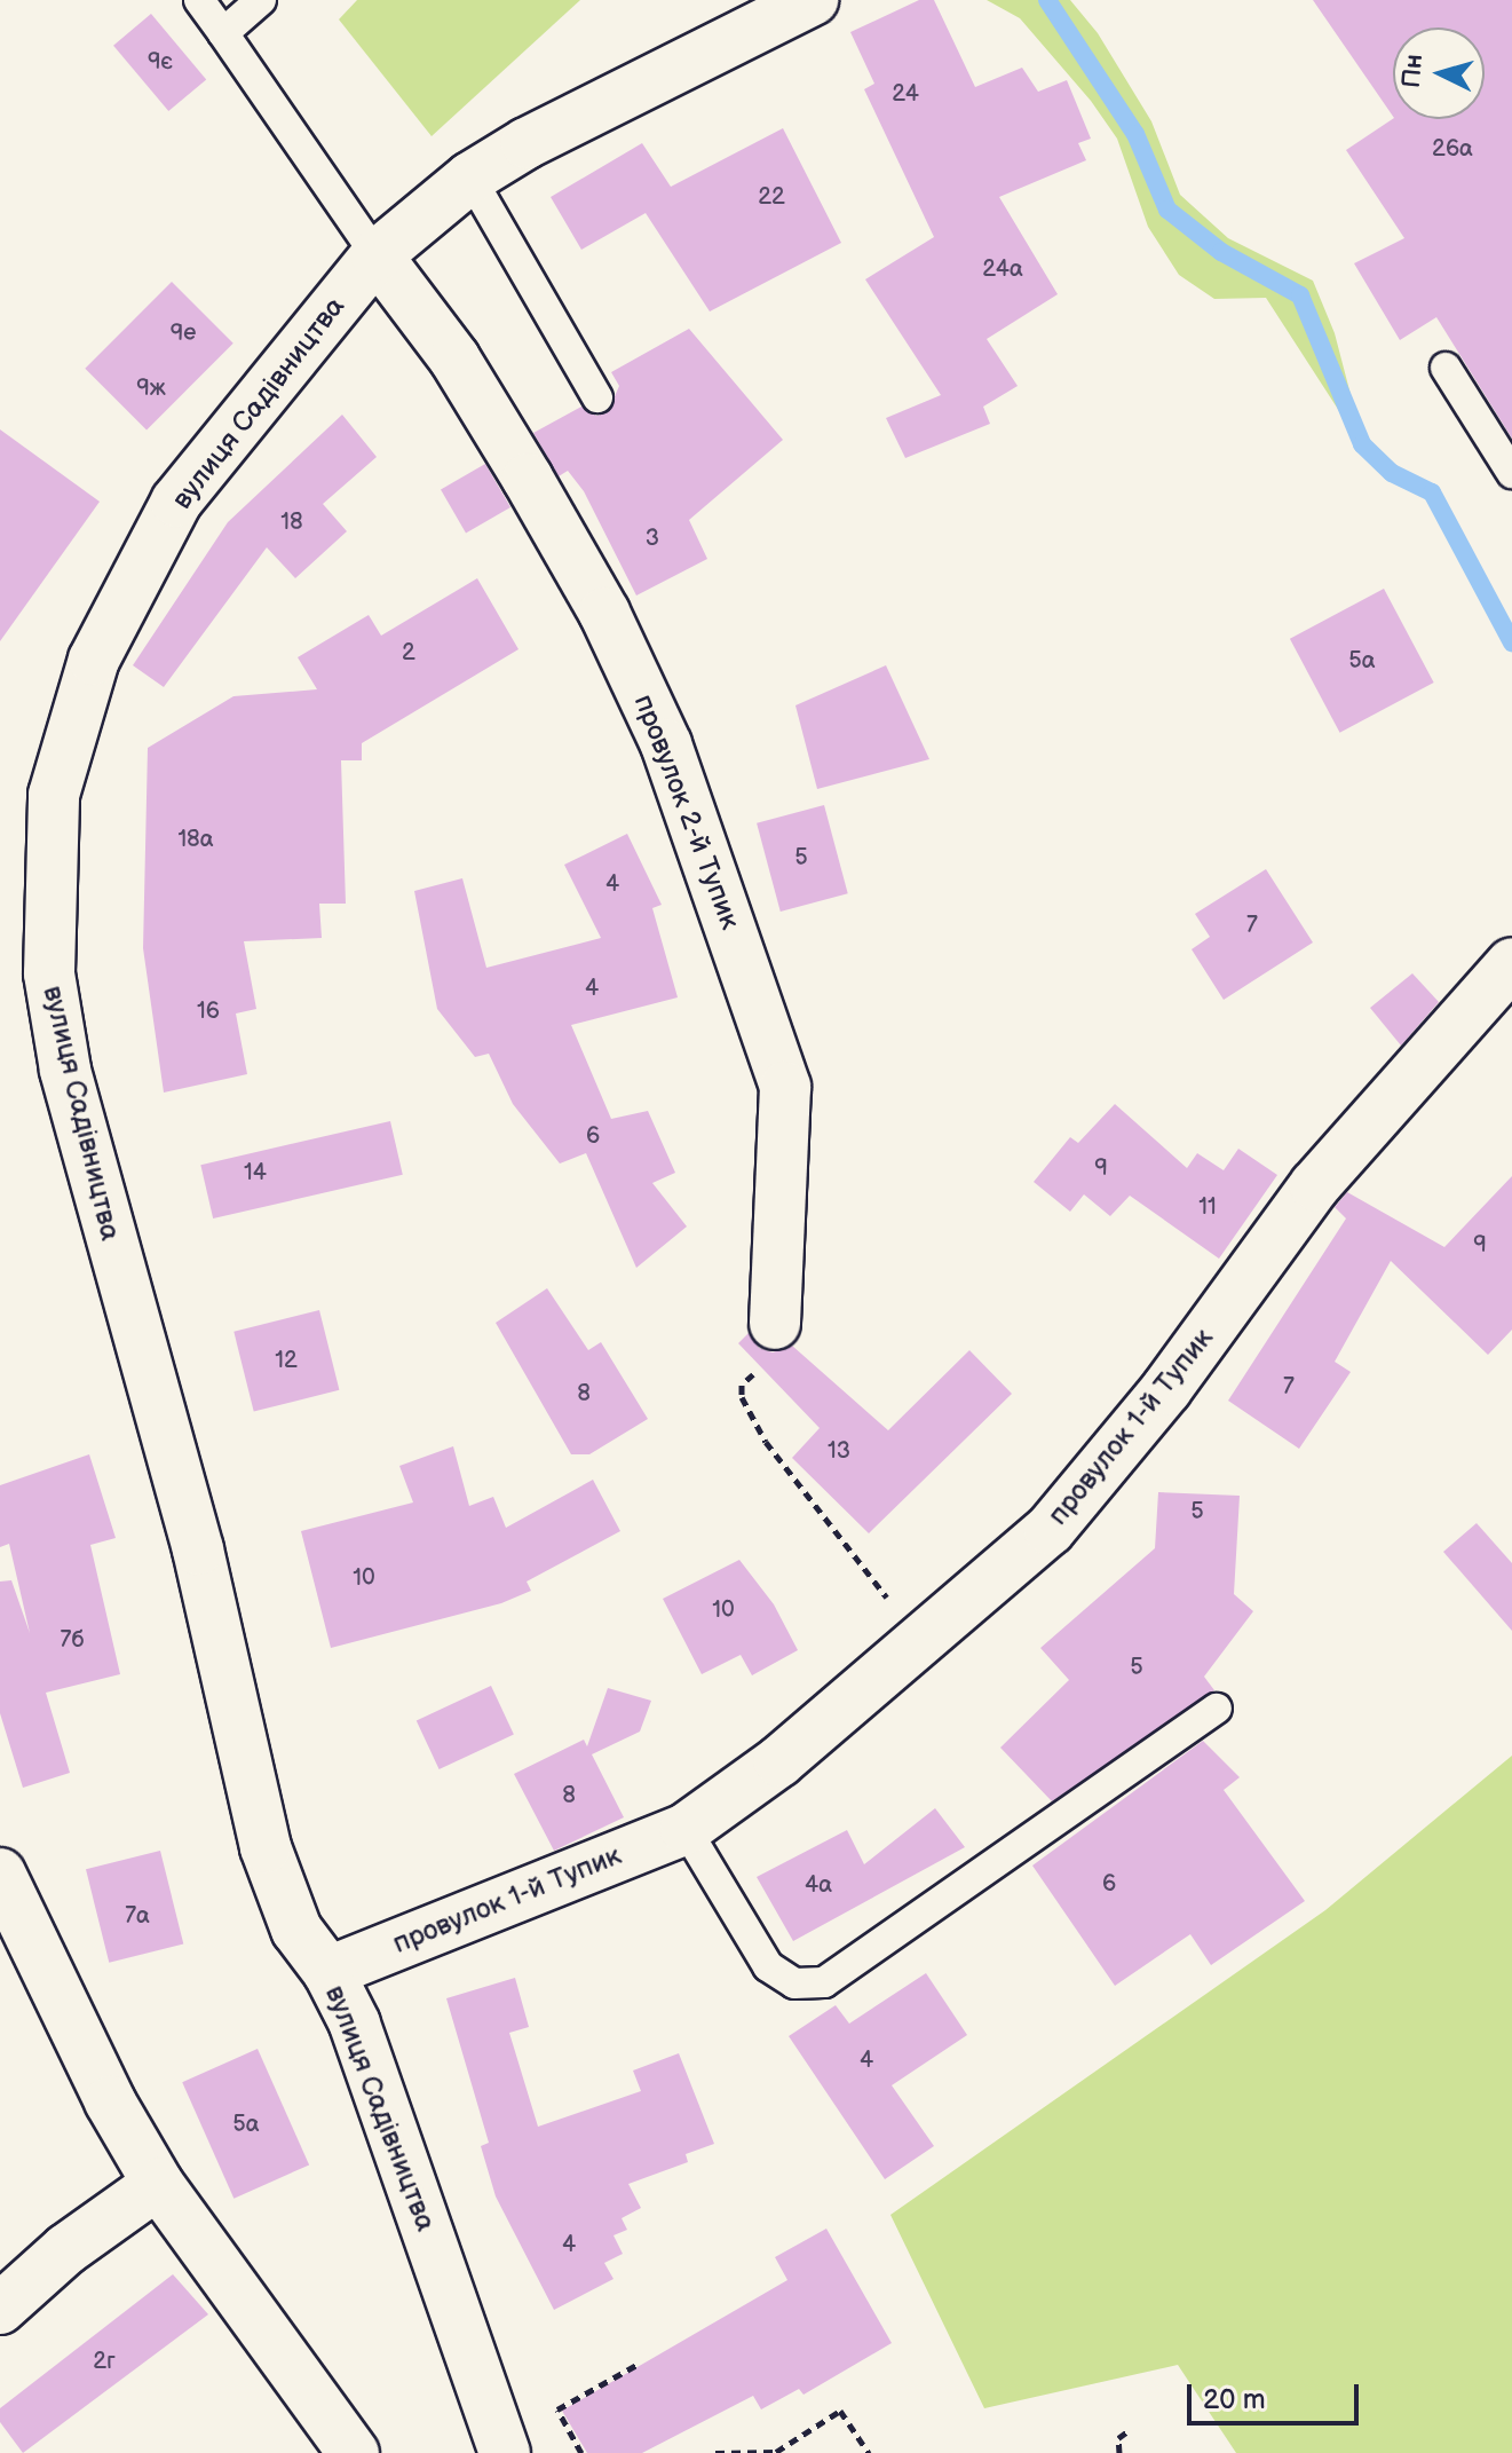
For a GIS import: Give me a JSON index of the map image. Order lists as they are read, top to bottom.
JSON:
{
  "streets": {
    "street": ["вулиця Садівництва", "провулок 2-й Тупик", "провулок 1-й Тупик"]
  },
  "crossings": [
    ["вулиця Садівництва", "провулок 2-й Тупик"],
    ["вулиця Садівництва", "провулок 1-й Тупик"]
  ],
  "house_numbers": [
    "9є",
    "24",
    "26а",
    "22",
    "24а",
    "9е",
    "9ж",
    "18",
    "3",
    "2",
    "5а",
    "18а",
    "5",
    "4",
    "7",
    "4",
    "16",
    "6",
    "9",
    "14",
    "11",
    "9",
    "12",
    "7",
    "8",
    "13",
    "5",
    "10",
    "10",
    "7б",
    "5",
    "8",
    "6",
    "4а",
    "7а",
    "4",
    "5а",
    "4",
    "2г"
  ],
  "scale_bar": "20 m",
  "north": "left"
}
